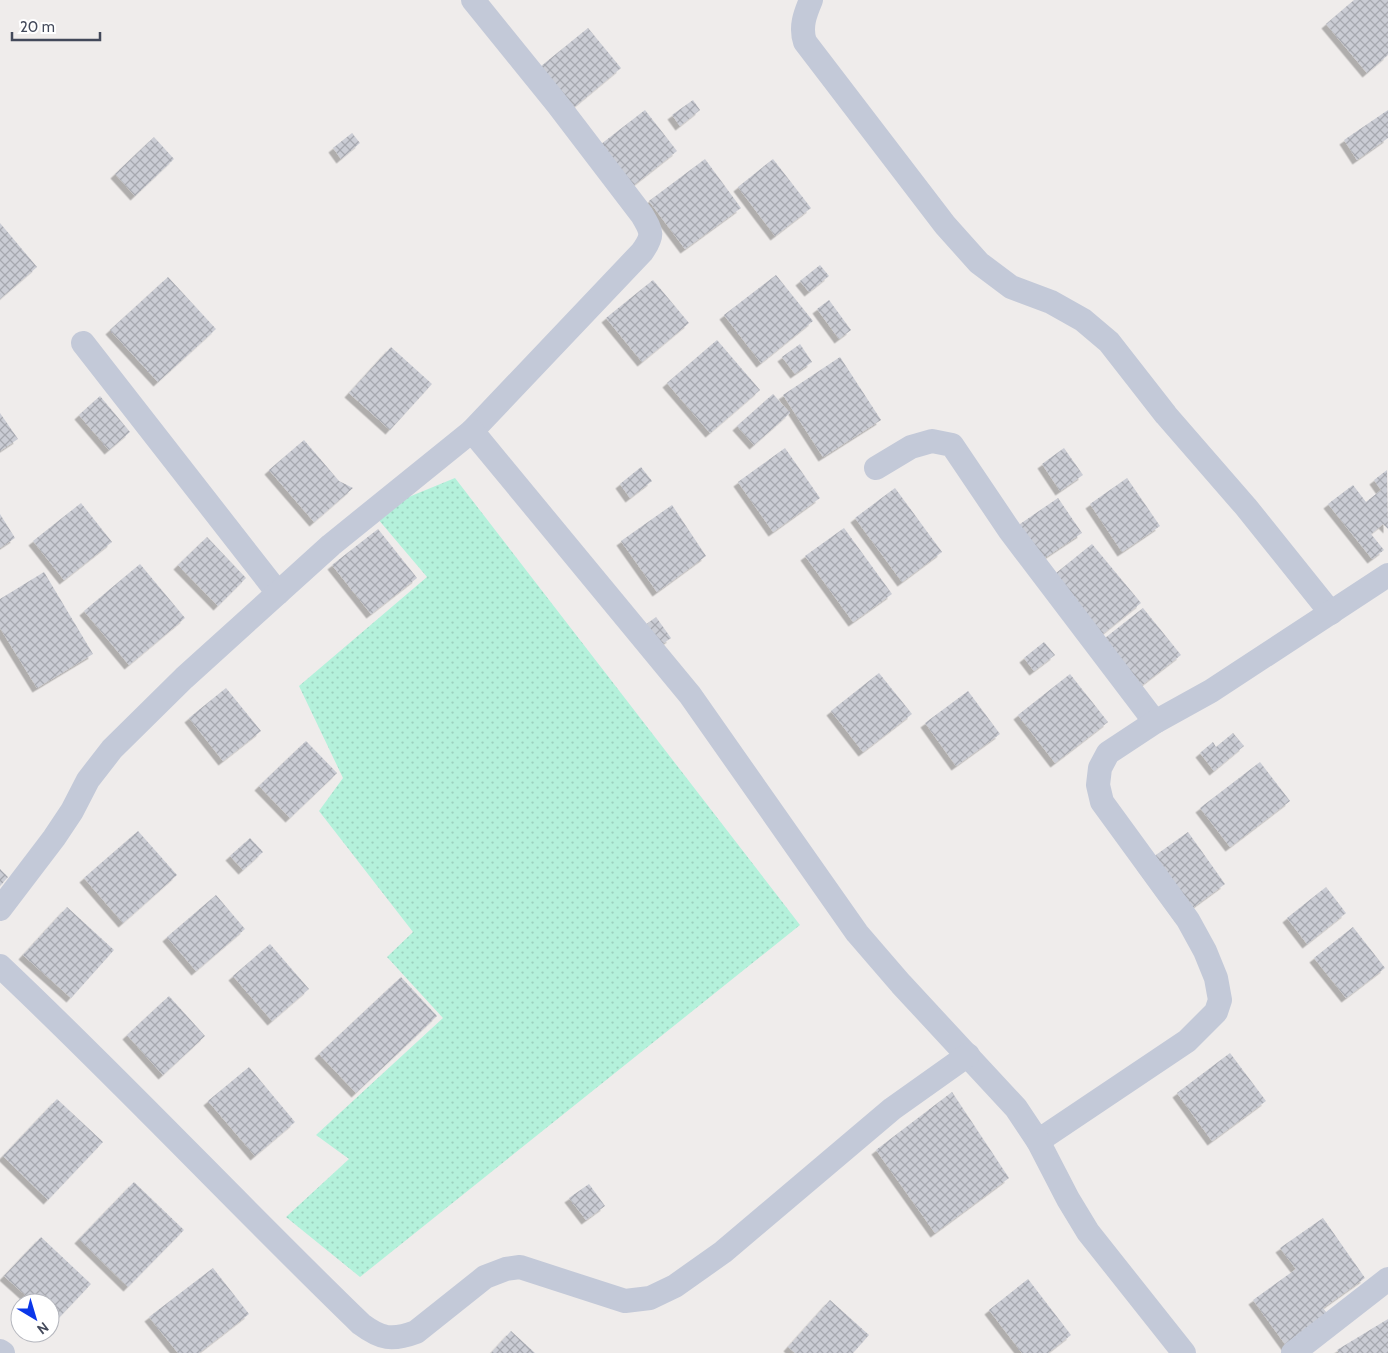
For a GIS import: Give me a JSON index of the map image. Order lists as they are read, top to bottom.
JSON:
{
  "scale_bar": "20 m",
  "north": "bottom right"
}
